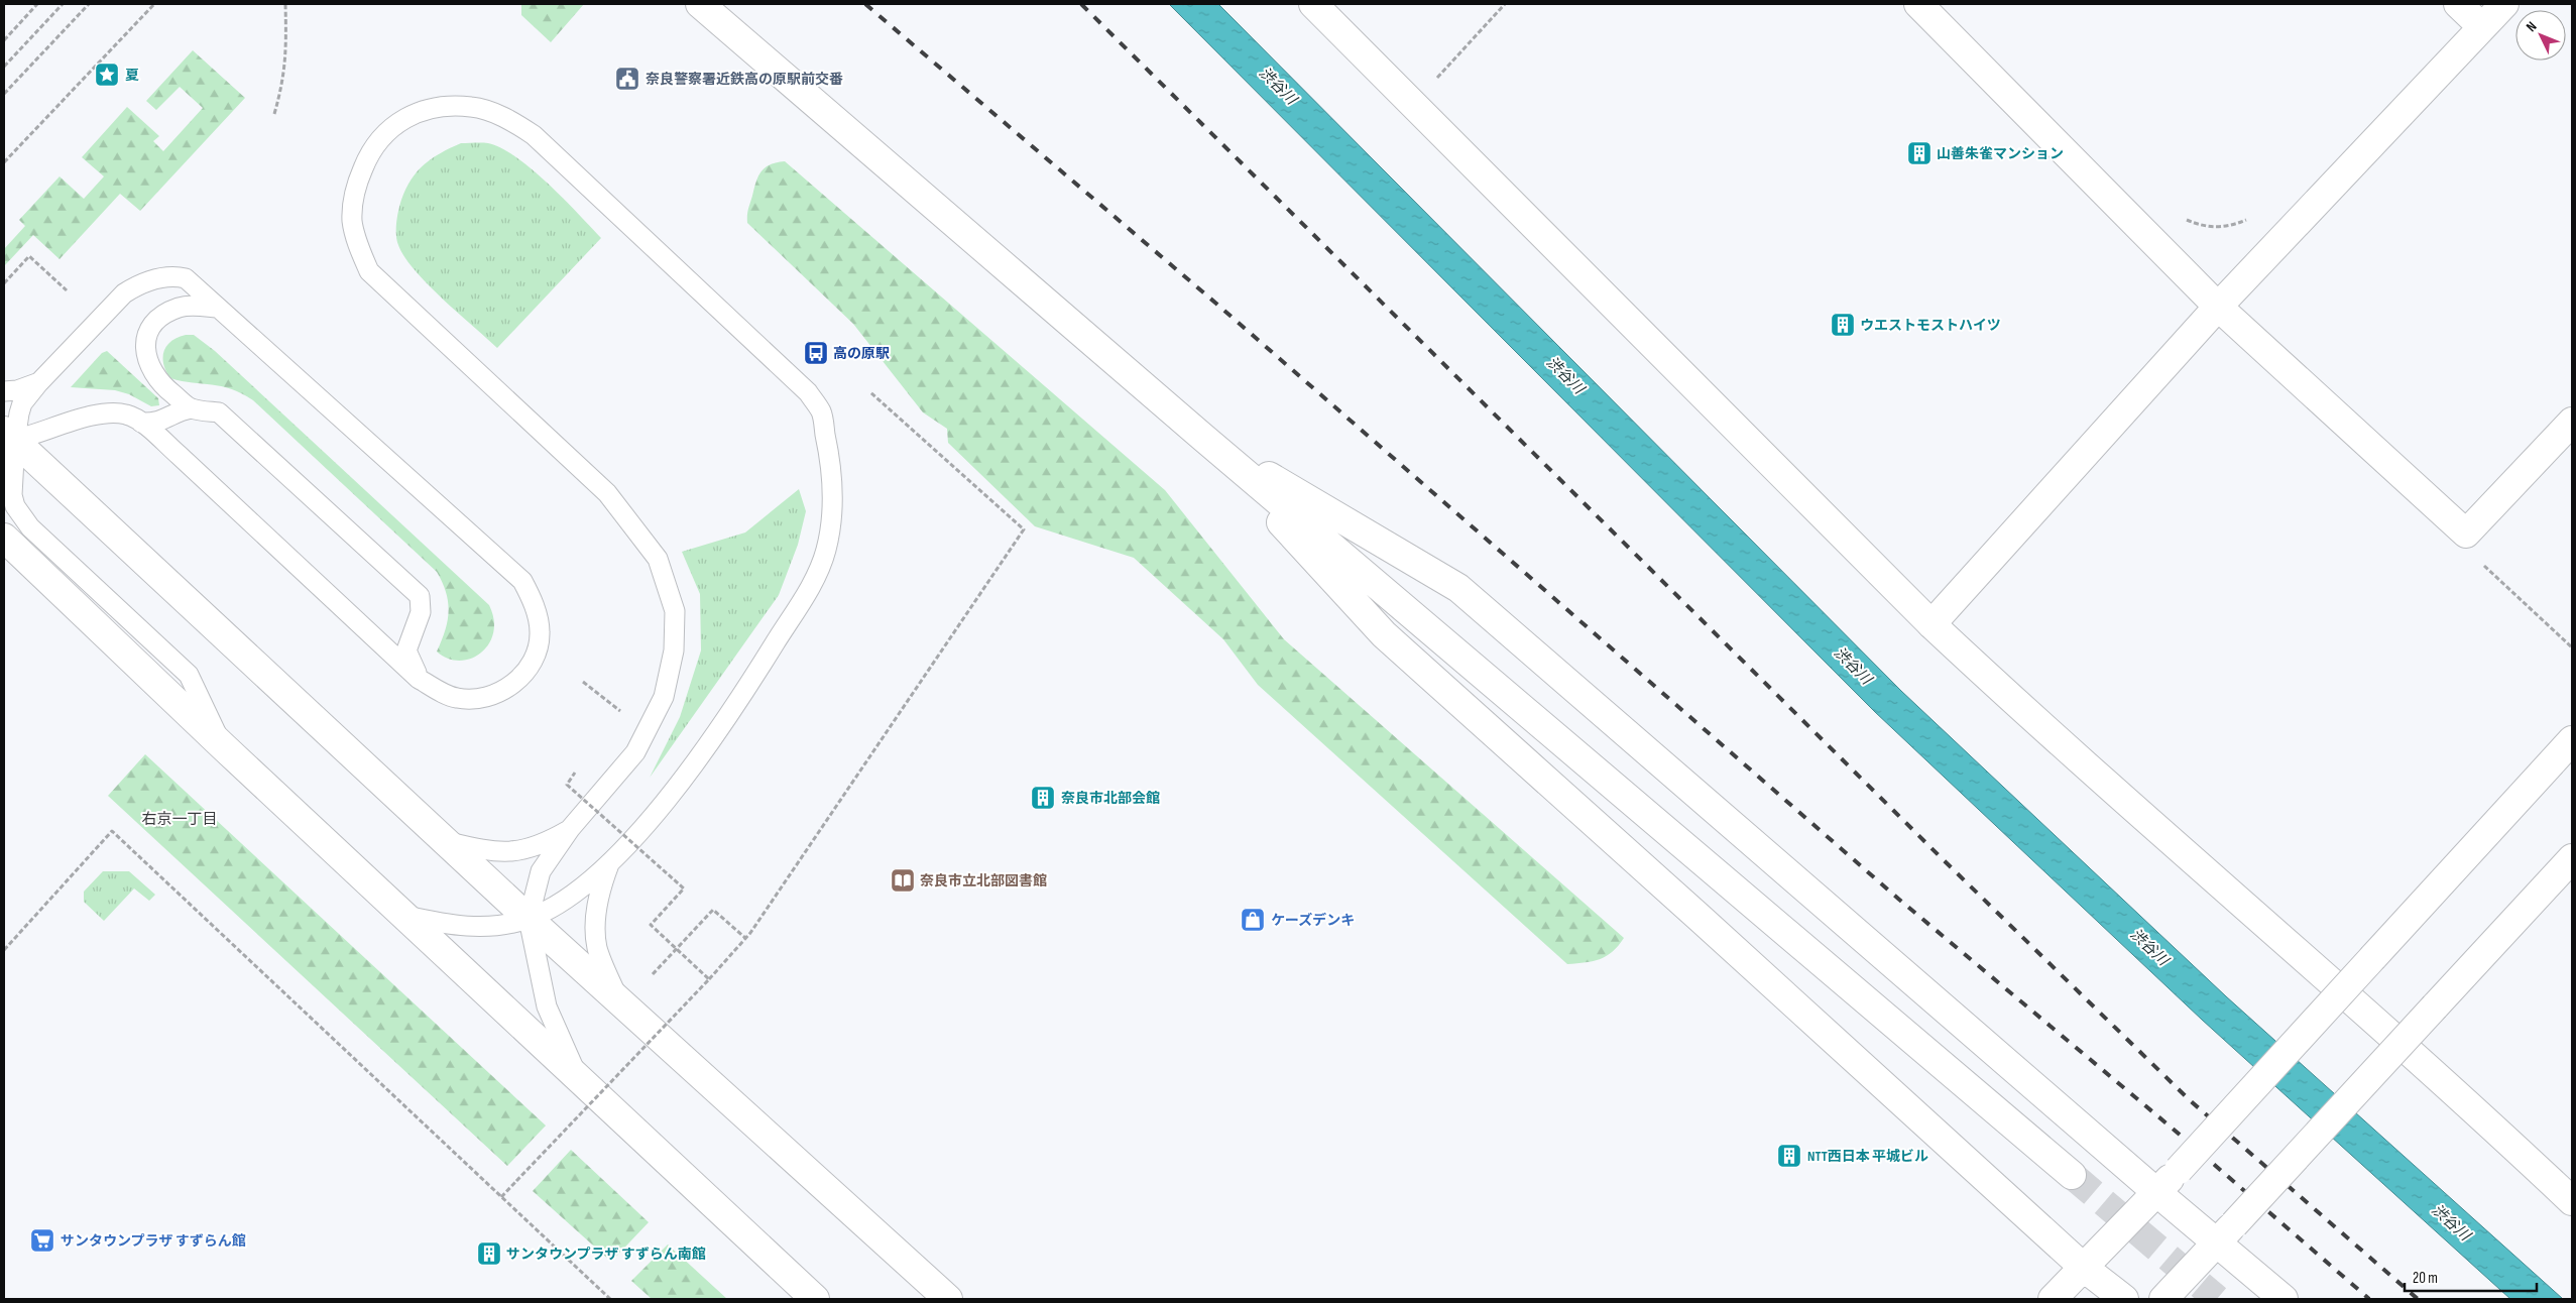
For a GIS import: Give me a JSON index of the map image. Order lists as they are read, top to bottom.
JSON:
{
  "districts": ["右京一丁目"],
  "water": ["渋谷川"],
  "places": {
    "place": ["夏"],
    "public building": ["奈良警察署近鉄高の原駅前交番"],
    "building": [
      "山善朱雀マンション",
      "ウエストモストハイツ",
      "奈良市北部会館",
      "NTT西日本 平城ビル",
      "サンタウンプラザ すずらん南館"
    ],
    "bus stop": ["高の原駅"],
    "library": ["奈良市立北部図書館"],
    "shop": ["ケーズデンキ"],
    "supermarket": ["サンタウンプラザ すずらん館"]
  },
  "scale_bar": "20 m",
  "north": "top left"
}
